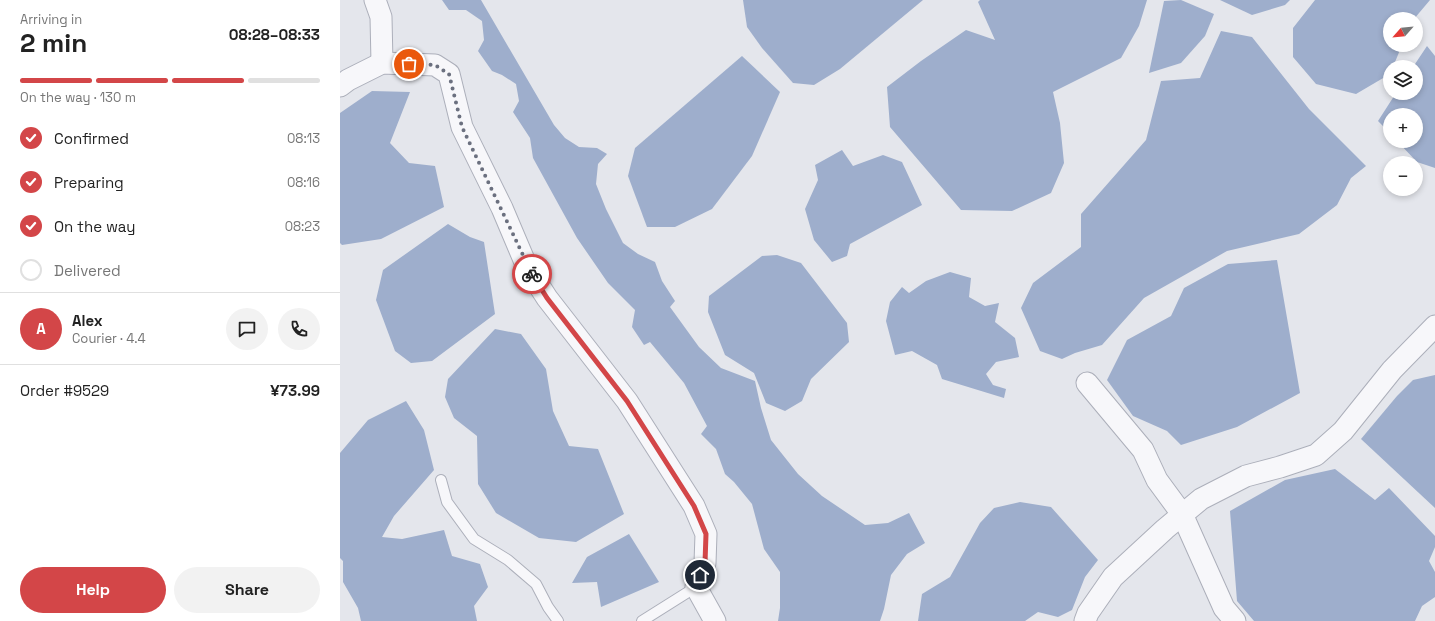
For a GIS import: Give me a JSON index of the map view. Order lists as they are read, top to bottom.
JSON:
{
  "north": "bottom left",
  "page": {
    "heading": ["2 min", "Arriving in", "08:28–08:33"],
    "panel": [
      "Alex",
      "Courier · 4.4",
      "Order #9529",
      "¥73.99"
    ],
    "map_buttons": ["+", "−"],
    "bar": "On the way · 130 m",
    "list": [
      ["Confirmed", "08:13"],
      ["Preparing", "08:16"],
      ["On the way", "08:23"],
      "Delivered"
    ],
    "round": "A",
    "buttons": ["Help", "Share"]
  }
}
